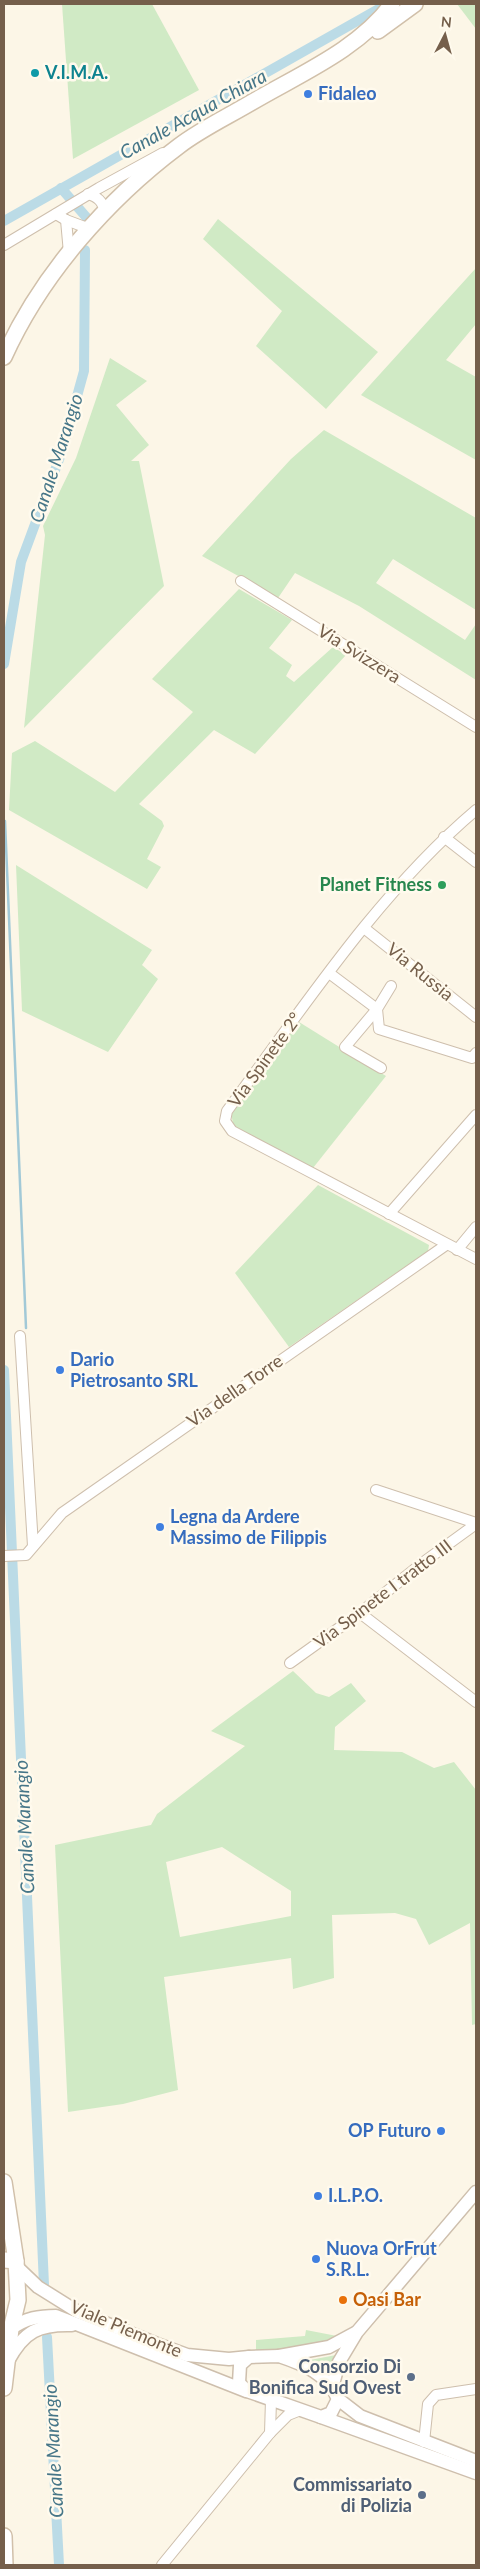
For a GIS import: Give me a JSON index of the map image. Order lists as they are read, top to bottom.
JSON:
{
  "streets": {
    "street": [
      "Via Svizzera",
      "Via Russia",
      "Via Spinete 2°",
      "Via della Torre",
      "Via Spinete I tratto III",
      "Viale Piemonte"
    ]
  },
  "crossings": [
    ["Via Russia", "Via Spinete 2°"],
    ["Via Spinete 2°", "Via della Torre"]
  ],
  "water": ["Canale Acqua Chiara", "Canale Marangio"],
  "places": [
    "V.I.M.A.",
    "Fidaleo",
    "Planet Fitness",
    "Dario Pietrosanto SRL",
    "Legna da Ardere Massimo de Filippis",
    "OP Futuro",
    "I.L.P.O.",
    "Nuova OrFrut S.R.L.",
    "Oasi Bar",
    "Consorzio Di Bonifica Sud Ovest",
    "Commissariato di Polizia"
  ],
  "north": "top"
}
